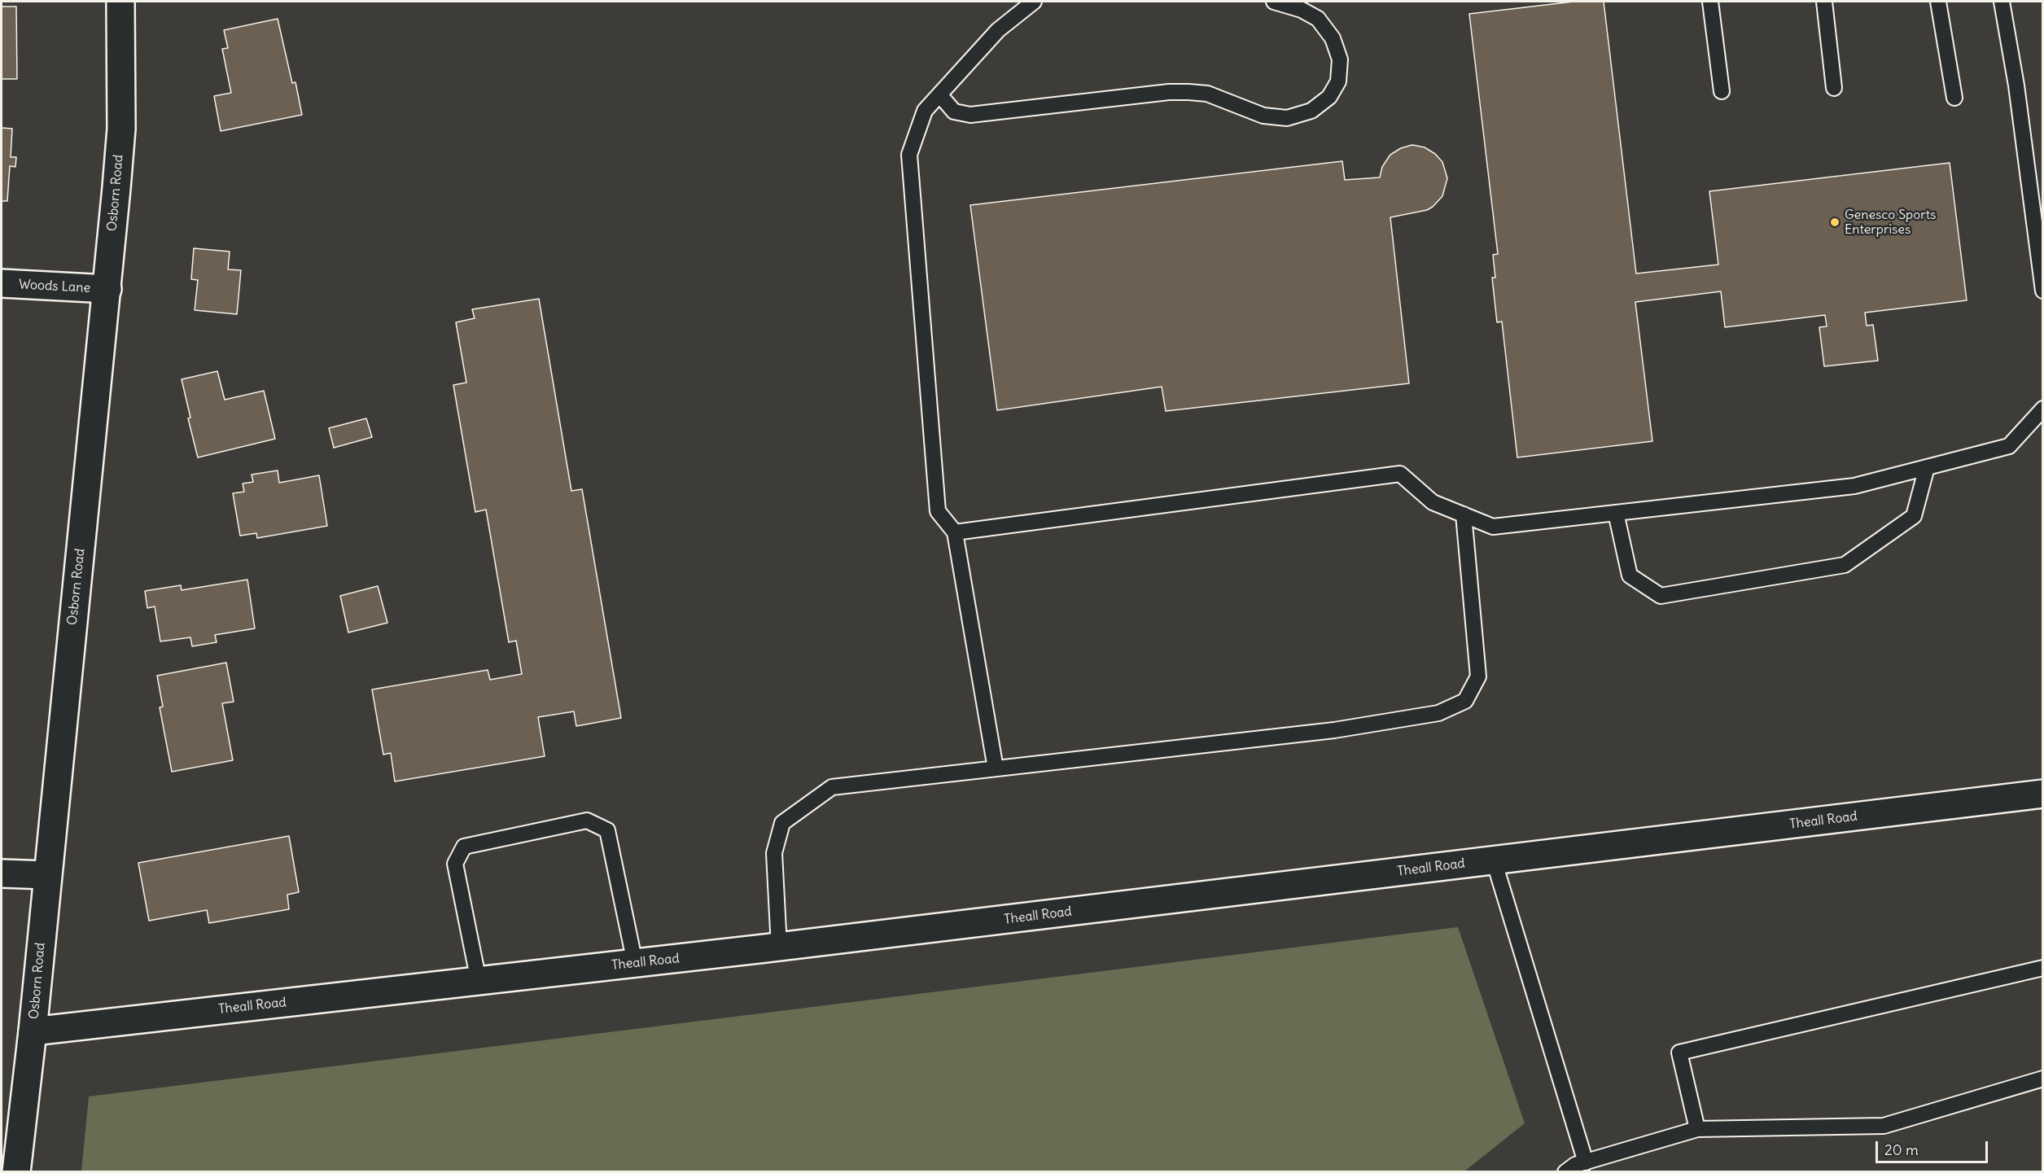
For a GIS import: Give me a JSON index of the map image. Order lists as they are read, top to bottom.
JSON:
{
  "streets": {
    "street": ["Osborn Road", "Woods Lane", "Theall Road"]
  },
  "crossings": [
    ["Osborn Road", "Woods Lane"],
    ["Osborn Road", "Theall Road"]
  ],
  "places": ["Genesco Sports Enterprises"],
  "scale_bar": "20 m"
}
